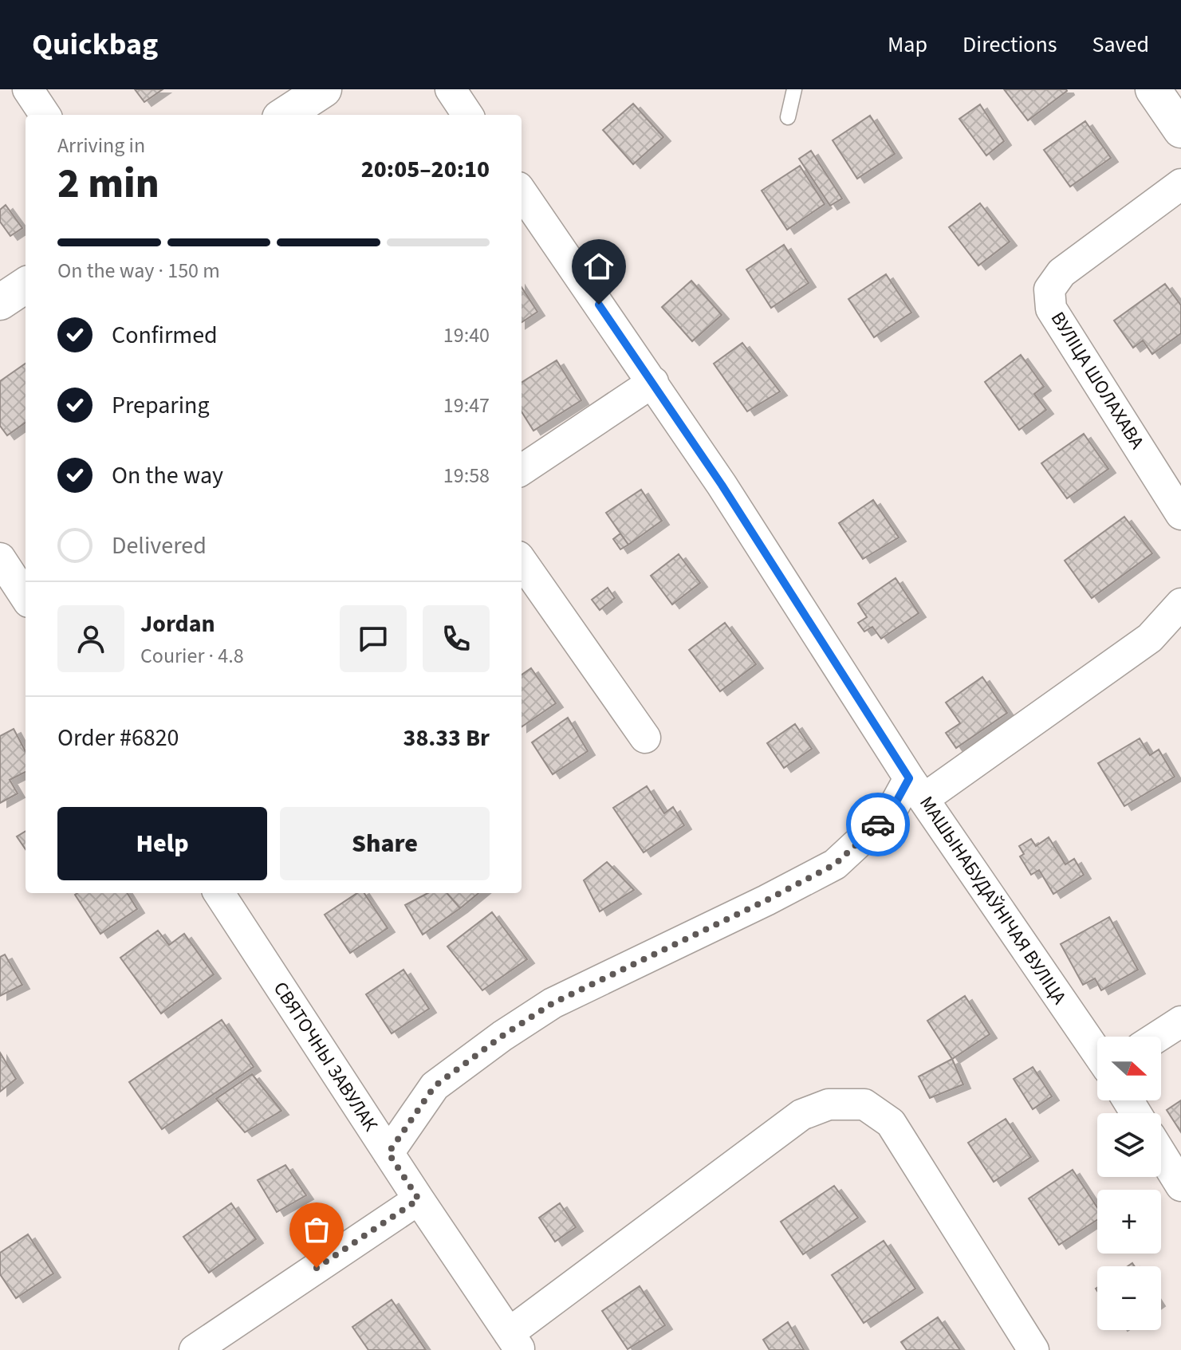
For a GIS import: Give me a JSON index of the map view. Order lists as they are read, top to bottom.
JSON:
{
  "streets": {
    "street": ["ВУЛІЦА ШОЛАХАВА", "МАШЫНАБУДАЎНІЧАЯ ВУЛІЦА", "СВЯТОЧНЫ ЗАВУЛАК"]
  },
  "north": "right",
  "page": {
    "header": "Quickbag",
    "nav": ["Map", "Directions", "Saved"],
    "heading": ["2 min", "Arriving in", "20:05–20:10"],
    "panel": [
      "Jordan",
      "Courier · 4.8",
      "Order #6820",
      "38.33 Br"
    ],
    "bar": "On the way · 150 m",
    "list": [
      ["Confirmed", "19:40"],
      ["Preparing", "19:47"],
      ["On the way", "19:58"],
      "Delivered"
    ],
    "buttons": ["Help", "Share"],
    "map_buttons": ["+", "−"]
  }
}
